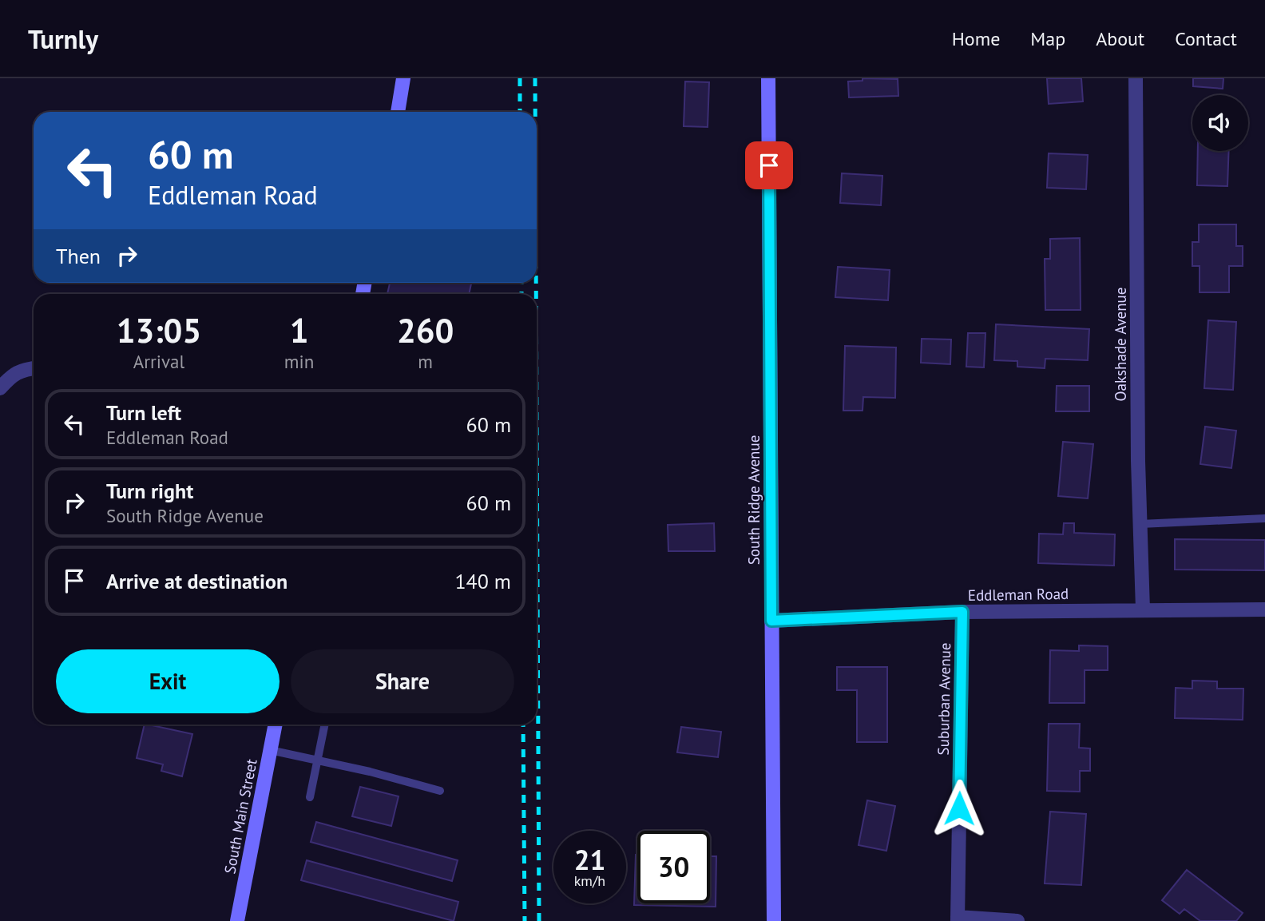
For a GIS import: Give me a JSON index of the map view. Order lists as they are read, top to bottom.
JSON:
{
  "streets": {
    "street": [
      "Oakshade Avenue",
      "South Ridge Avenue",
      "Eddleman Road",
      "Suburban Avenue",
      "South Main Street"
    ]
  },
  "crossings": [
    ["Oakshade Avenue", "Eddleman Road"],
    ["South Ridge Avenue", "Eddleman Road"],
    ["Eddleman Road", "Suburban Avenue"]
  ],
  "page": {
    "header": "Turnly",
    "nav": [
      "Home",
      "Map",
      "About",
      "Contact"
    ],
    "turn": ["60 m", "Eddleman Road"],
    "then": "Then",
    "eta": [
      "13:05",
      "Arrival",
      "1",
      "min",
      "260",
      "m"
    ],
    "list": [
      {
        "name": "Turn left",
        "note": "Eddleman Road",
        "value": "60 m"
      },
      {
        "name": "Turn right",
        "note": "South Ridge Avenue",
        "value": "60 m"
      },
      {
        "name": "Arrive at destination",
        "value": "140 m"
      }
    ],
    "buttons": ["Exit", "Share"],
    "speed": "21 km/h",
    "limit": "30"
  }
}
